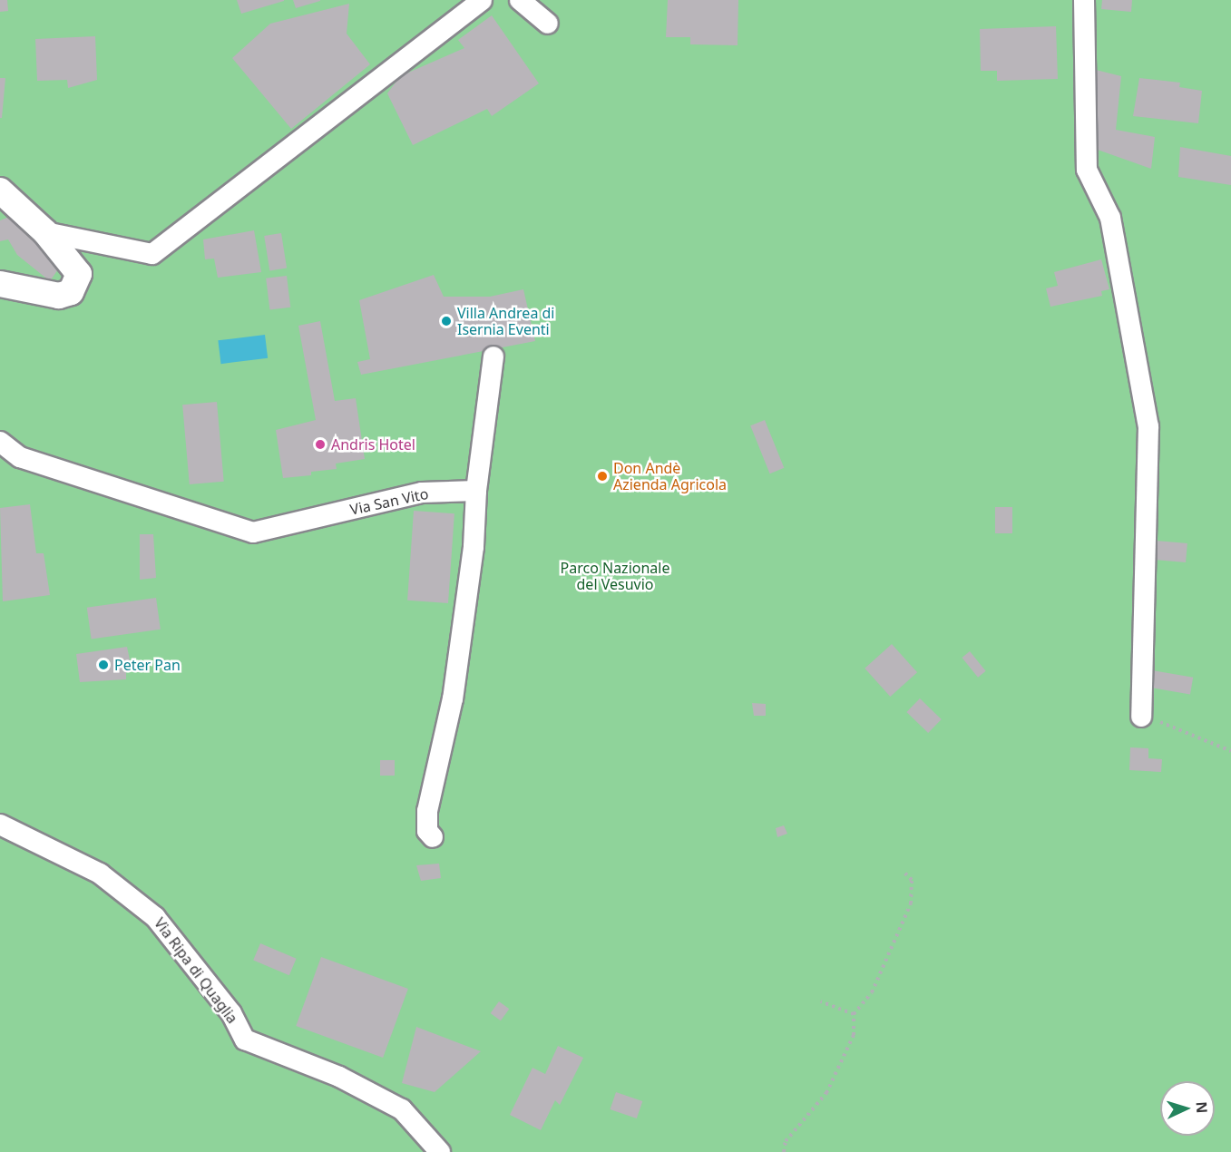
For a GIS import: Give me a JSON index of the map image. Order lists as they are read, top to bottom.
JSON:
{
  "streets": {
    "street": ["Via San Vito", "Via Ripa di Quaglia"]
  },
  "parks": ["Parco Nazionale del Vesuvio"],
  "places": [
    "Villa Andrea di Isernia Eventi",
    "Andris Hotel",
    "Don Andè Azienda Agricola",
    "Peter Pan"
  ],
  "north": "right"
}
